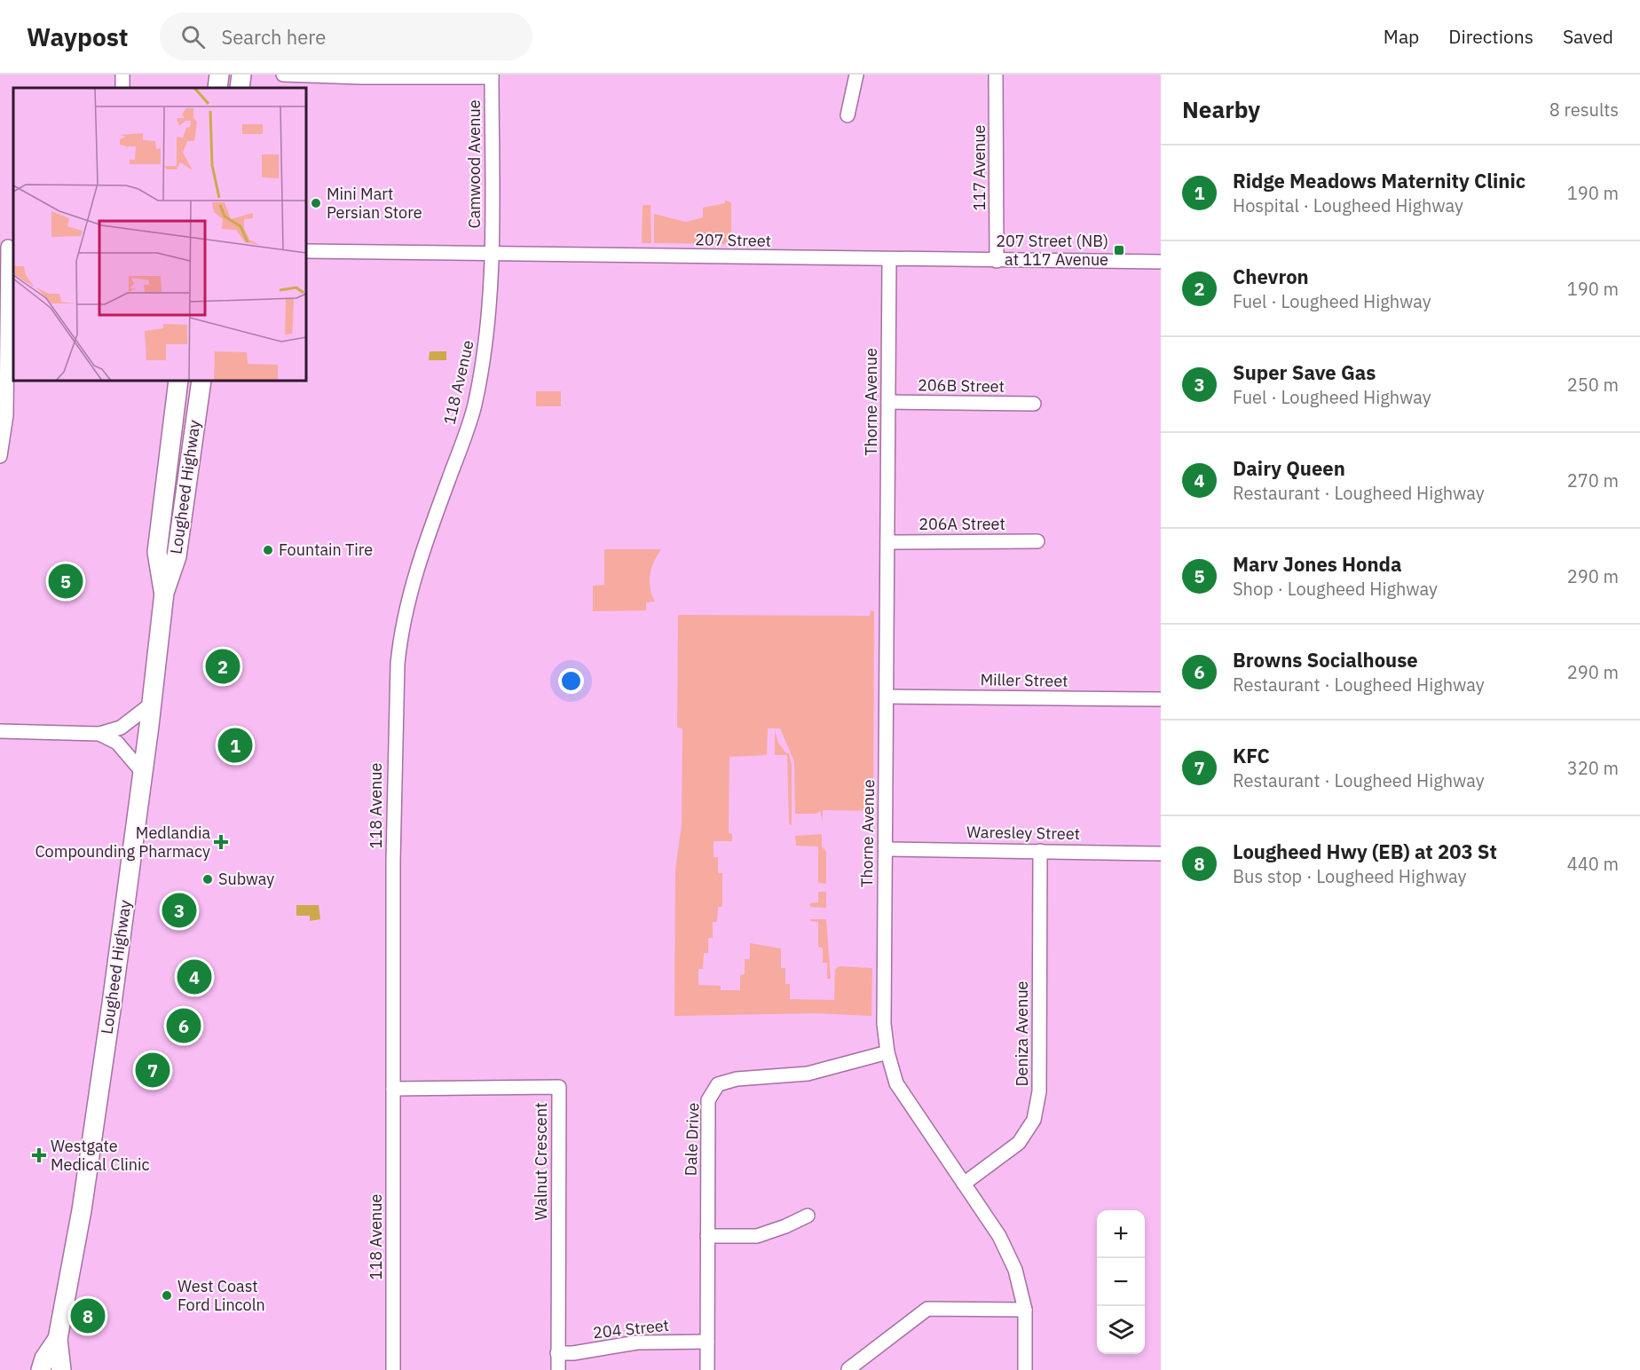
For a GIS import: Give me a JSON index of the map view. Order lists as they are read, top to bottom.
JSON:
{
  "streets": {
    "highway": ["Lougheed Highway"],
    "street": [
      "Camwood Avenue",
      "117 Avenue",
      "207 Street",
      "118 Avenue",
      "206B Street",
      "Thorne Avenue",
      "206A Street",
      "Miller Street",
      "Waresley Street",
      "Deniza Avenue",
      "Dale Drive",
      "Walnut Crescent",
      "204 Street"
    ]
  },
  "crossings": [
    ["Camwood Avenue", "207 Street"],
    ["Camwood Avenue", "118 Avenue"],
    ["117 Avenue", "207 Street"],
    ["207 Street", "118 Avenue"],
    ["207 Street", "Thorne Avenue"],
    ["118 Avenue", "Walnut Crescent"],
    ["206B Street", "Thorne Avenue"],
    ["Thorne Avenue", "206A Street"],
    ["Thorne Avenue", "Miller Street"],
    ["Thorne Avenue", "Waresley Street"],
    ["Thorne Avenue", "Deniza Avenue"],
    ["Thorne Avenue", "Dale Drive"],
    ["Waresley Street", "Deniza Avenue"],
    ["Dale Drive", "204 Street"],
    ["Walnut Crescent", "204 Street"]
  ],
  "places": {
    "other": [
      "Mini Mart Persian Store",
      "Fountain Tire",
      "Subway",
      "West Coast Ford Lincoln"
    ],
    "transit": ["207 Street (NB) at 117 Avenue"],
    "health": ["Medlandia Compounding Pharmacy", "Westgate Medical Clinic"]
  },
  "page": {
    "header": "Waypost",
    "search": "Search here",
    "nav": ["Map", "Directions", "Saved"],
    "heading": ["Nearby", "8 results"],
    "list": [
      {
        "mark": "1",
        "name": "Ridge Meadows Maternity Clinic",
        "note": "Hospital · Lougheed Highway",
        "value": "190 m"
      },
      {
        "mark": "2",
        "name": "Chevron",
        "note": "Fuel · Lougheed Highway",
        "value": "190 m"
      },
      {
        "mark": "3",
        "name": "Super Save Gas",
        "note": "Fuel · Lougheed Highway",
        "value": "250 m"
      },
      {
        "mark": "4",
        "name": "Dairy Queen",
        "note": "Restaurant · Lougheed Highway",
        "value": "270 m"
      },
      {
        "mark": "5",
        "name": "Marv Jones Honda",
        "note": "Shop · Lougheed Highway",
        "value": "290 m"
      },
      {
        "mark": "6",
        "name": "Browns Socialhouse",
        "note": "Restaurant · Lougheed Highway",
        "value": "290 m"
      },
      {
        "mark": "7",
        "name": "KFC",
        "note": "Restaurant · Lougheed Highway",
        "value": "320 m"
      },
      {
        "mark": "8",
        "name": "Lougheed Hwy (EB) at 203 St",
        "note": "Bus stop · Lougheed Highway",
        "value": "440 m"
      }
    ],
    "pins": [
      "5",
      "2",
      "1",
      "3",
      "4",
      "6",
      "7",
      "8"
    ],
    "map_buttons": ["+", "−"]
  }
}
